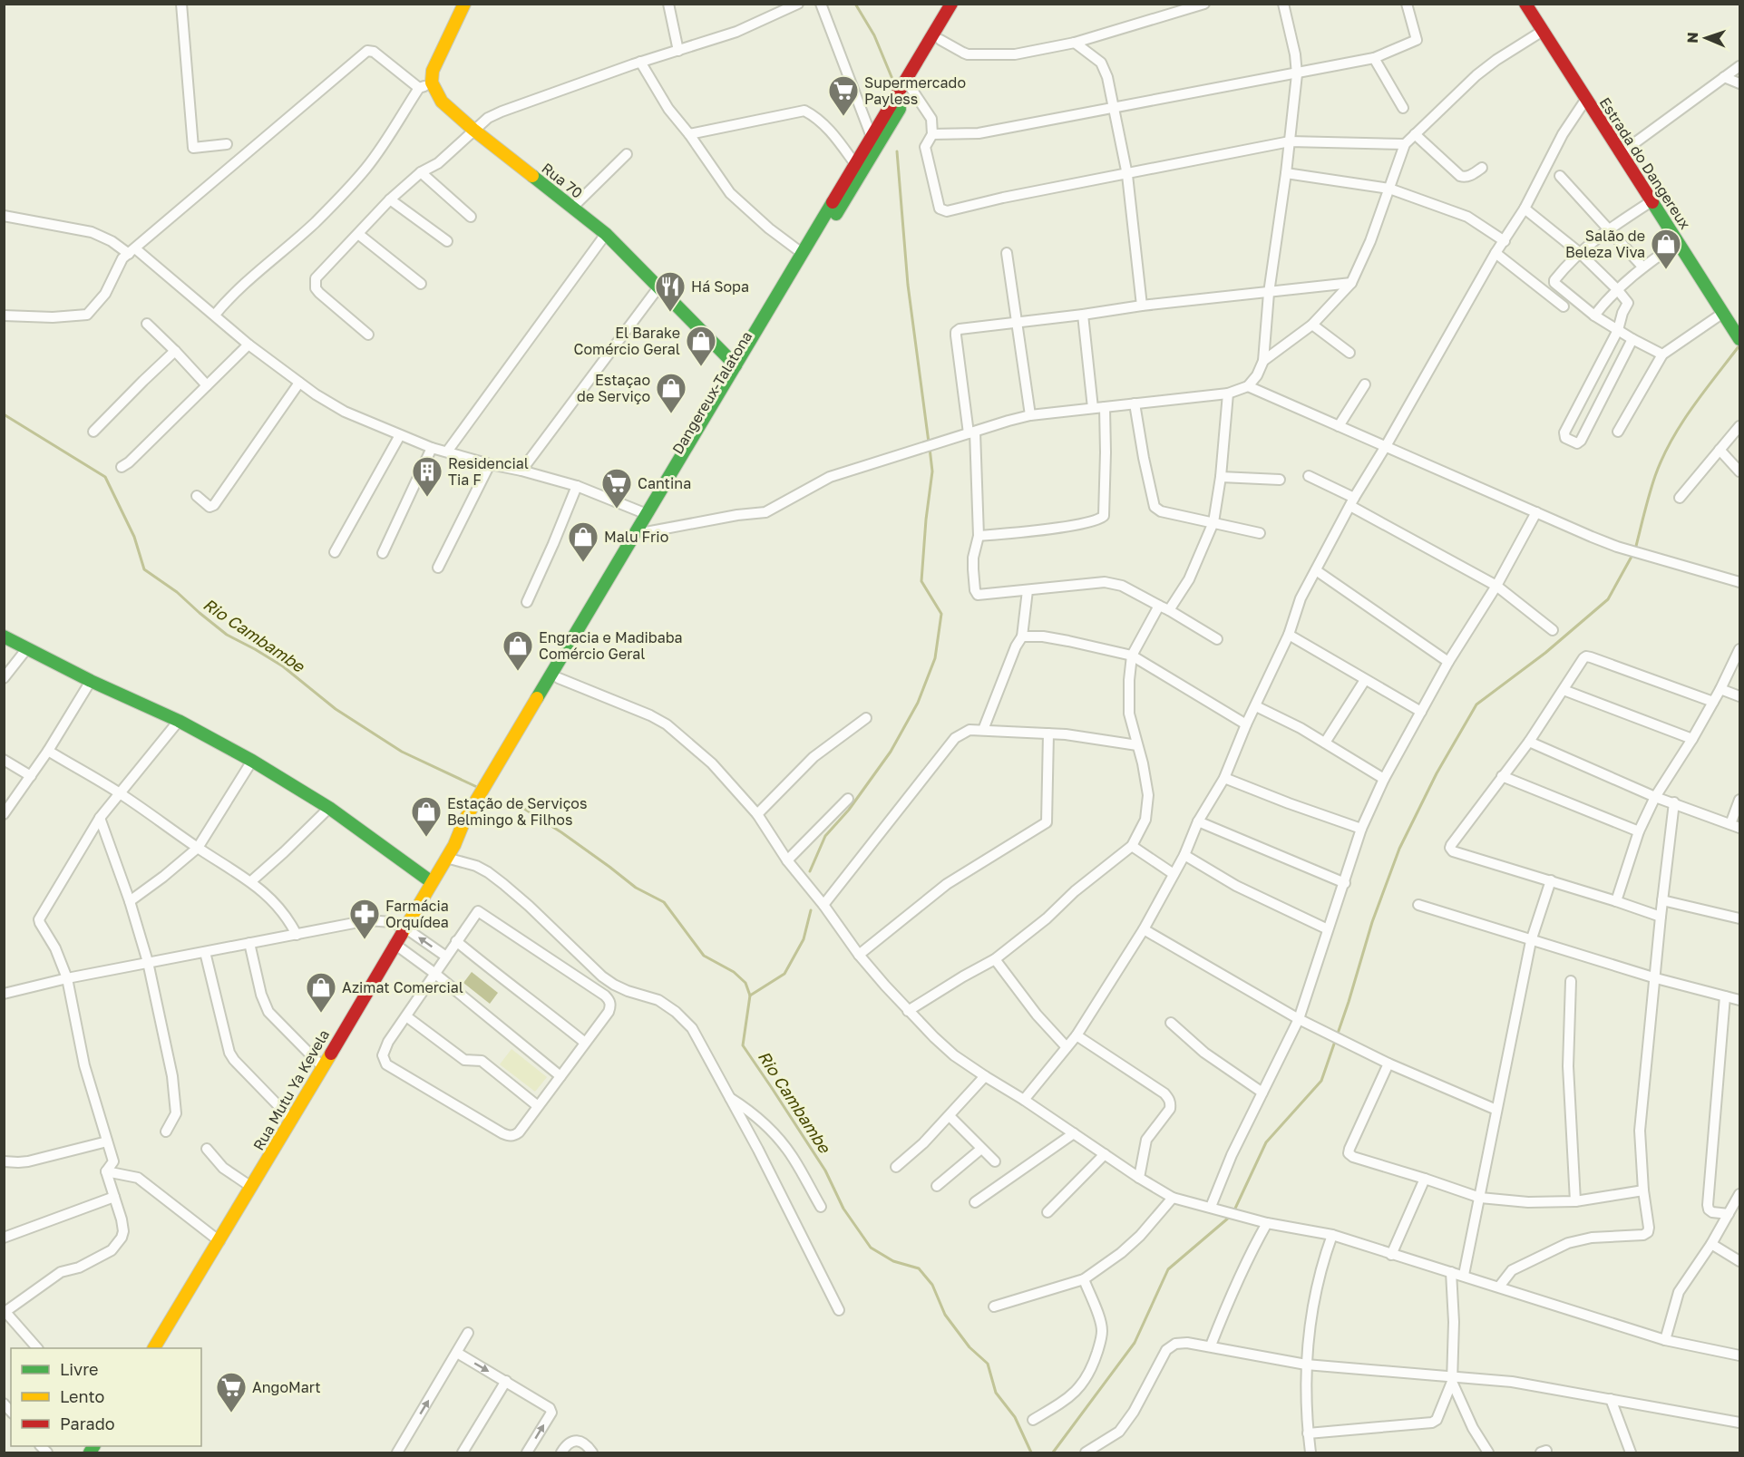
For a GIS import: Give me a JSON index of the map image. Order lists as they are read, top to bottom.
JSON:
{
  "streets": {
    "main road": [
      "Estrada do Dangereux",
      "Rua 70",
      "Dangereux-Talatona",
      "Rua Mutu Ya Kevela"
    ]
  },
  "crossings": [
    ["Rua 70", "Dangereux-Talatona"],
    ["Dangereux-Talatona", "Rua Mutu Ya Kevela"]
  ],
  "water": ["Rio Cambambe"],
  "places": {
    "supermarket": ["Supermercado Payless", "Cantina", "AngoMart"],
    "shop": [
      "Salão de Beleza Viva",
      "El Barake Comércio Geral",
      "Estaçao de Serviço",
      "Malu Frio",
      "Engracia e Madibaba Comércio Geral",
      "Estação de Serviços Belmingo & Filhos",
      "Azimat Comercial"
    ],
    "restaurant": ["Há Sopa"],
    "building": ["Residencial Tia F"],
    "pharmacy": ["Farmácia Orquídea"]
  },
  "legend": ["Livre", "Lento", "Parado"],
  "north": "left"
}
